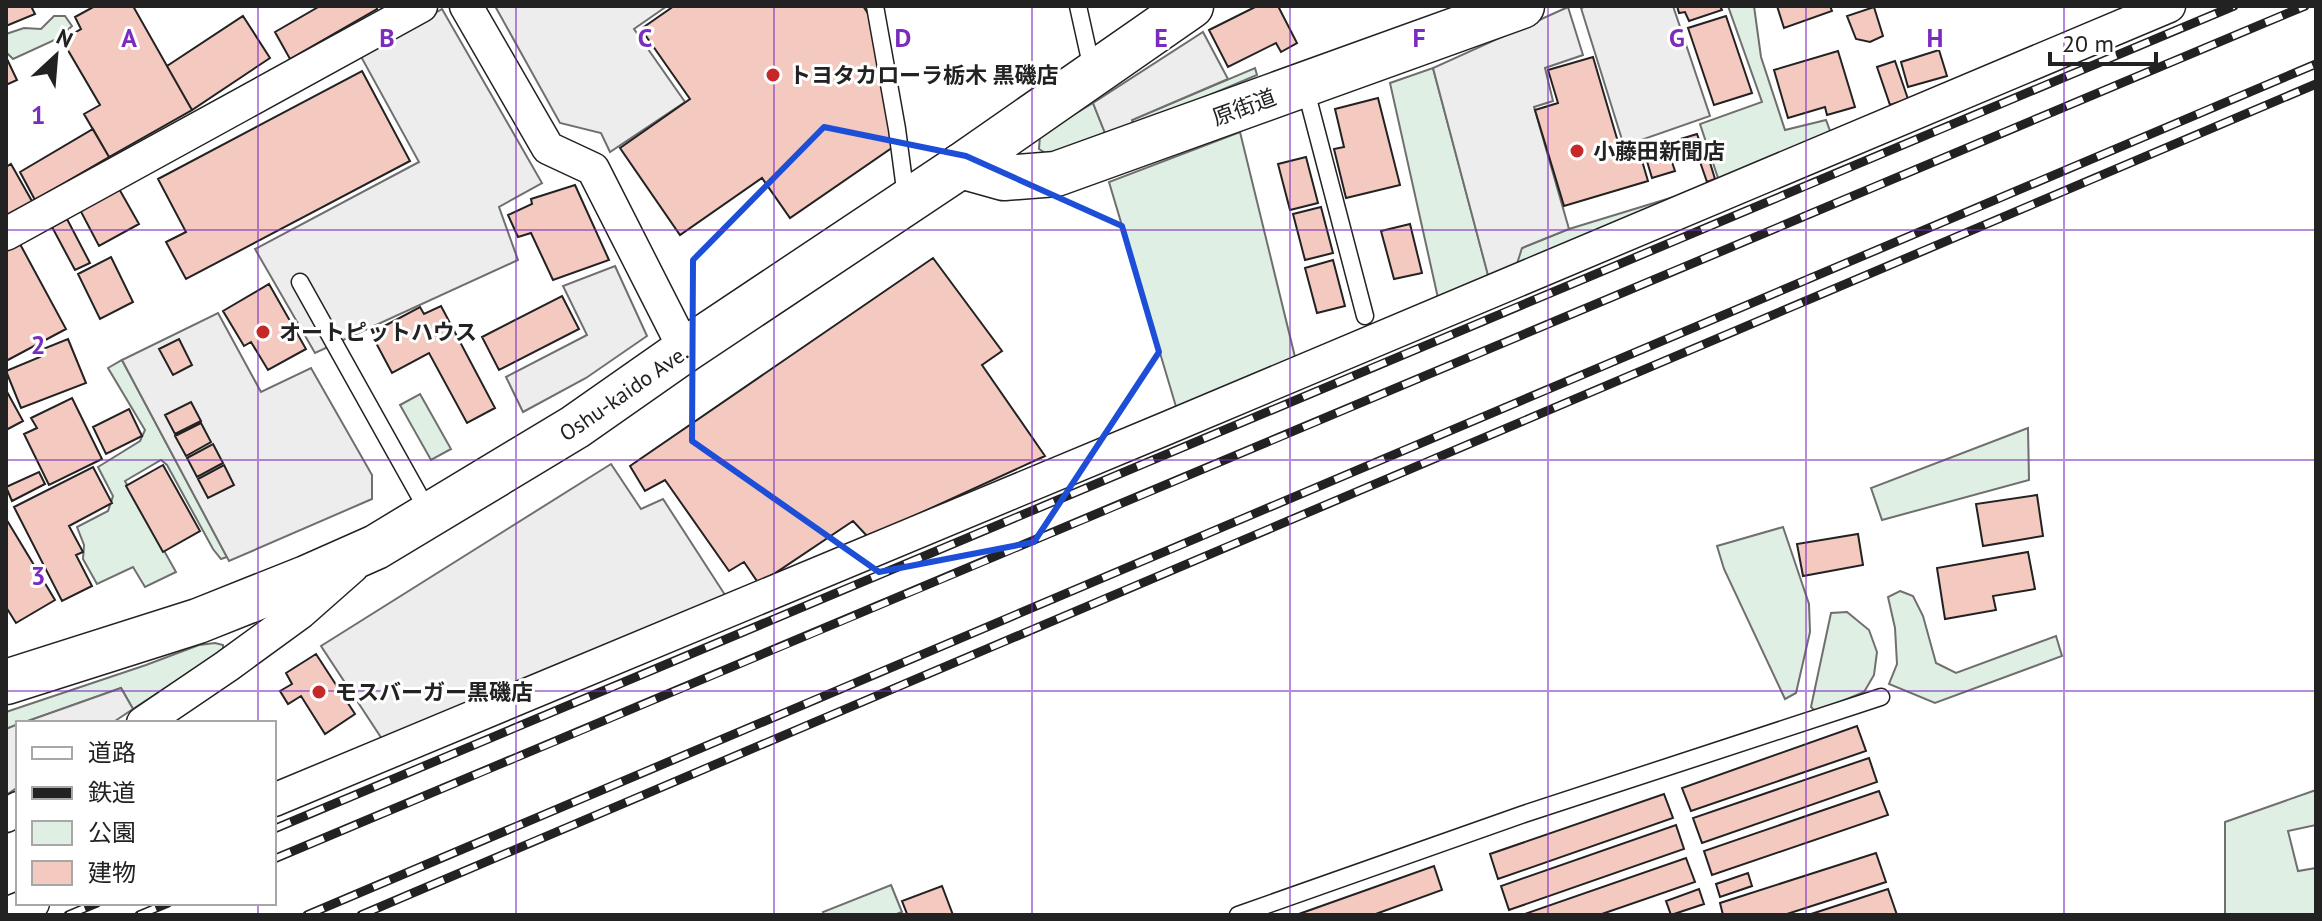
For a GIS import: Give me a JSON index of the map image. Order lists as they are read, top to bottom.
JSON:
{
  "streets": {
    "main road": ["原街道", "Oshu-kaido Ave."]
  },
  "crossings": [
    ["原街道", "Oshu-kaido Ave."]
  ],
  "places": [
    "トヨタカローラ栃木 黒磯店",
    "小藤田新聞店",
    "オートピットハウス",
    "モスバーガー黒磯店"
  ],
  "legend": [
    "道路",
    "鉄道",
    "公園",
    "建物"
  ],
  "scale_bar": "20 m",
  "north": "top right",
  "grid": {
    "columns": [
      "A",
      "B",
      "C",
      "D",
      "E",
      "F",
      "G",
      "H"
    ],
    "rows": ["1", "2", "3"]
  }
}
